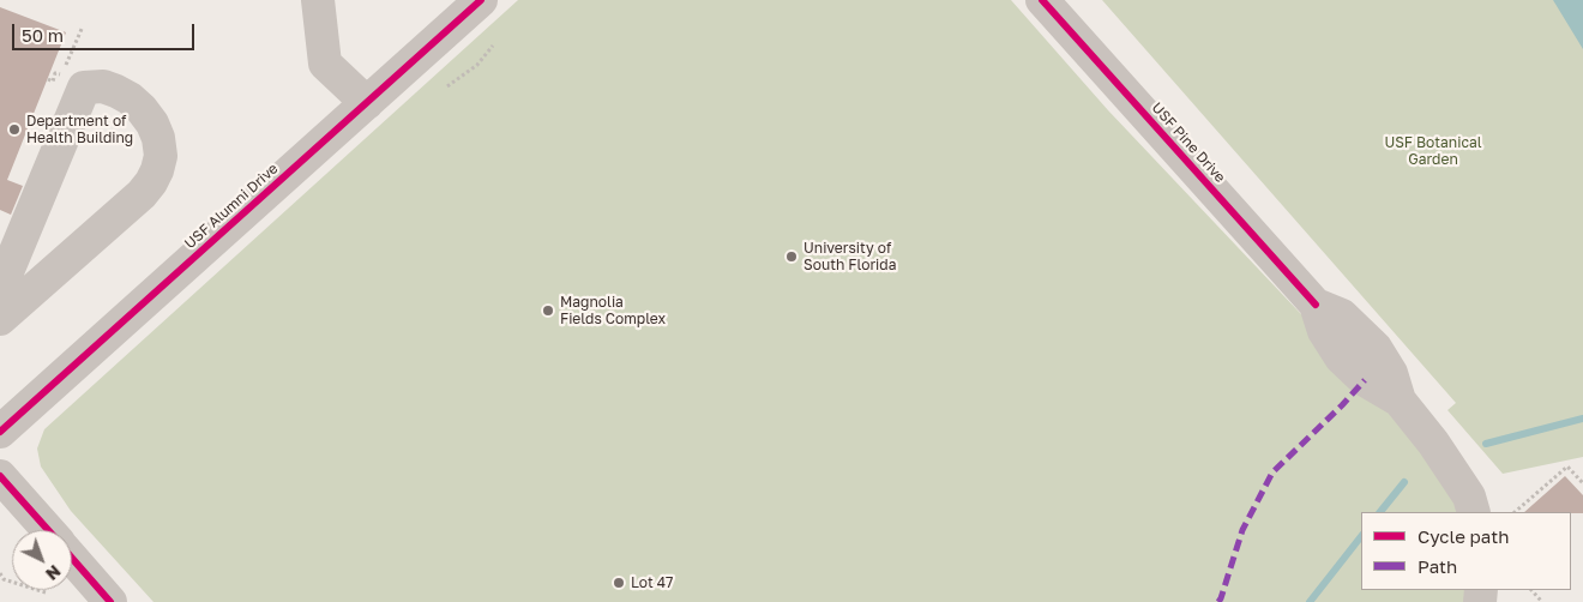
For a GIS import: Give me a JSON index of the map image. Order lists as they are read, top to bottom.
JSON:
{
  "streets": {
    "street": ["USF Pine Drive", "USF Alumni Drive"]
  },
  "parks": ["USF Botanical Garden"],
  "places": [
    "Department of Health Building",
    "University of South Florida",
    "Magnolia Fields Complex",
    "Lot 47"
  ],
  "legend": ["Cycle path", "Path"],
  "scale_bar": "50 m",
  "north": "bottom right"
}
